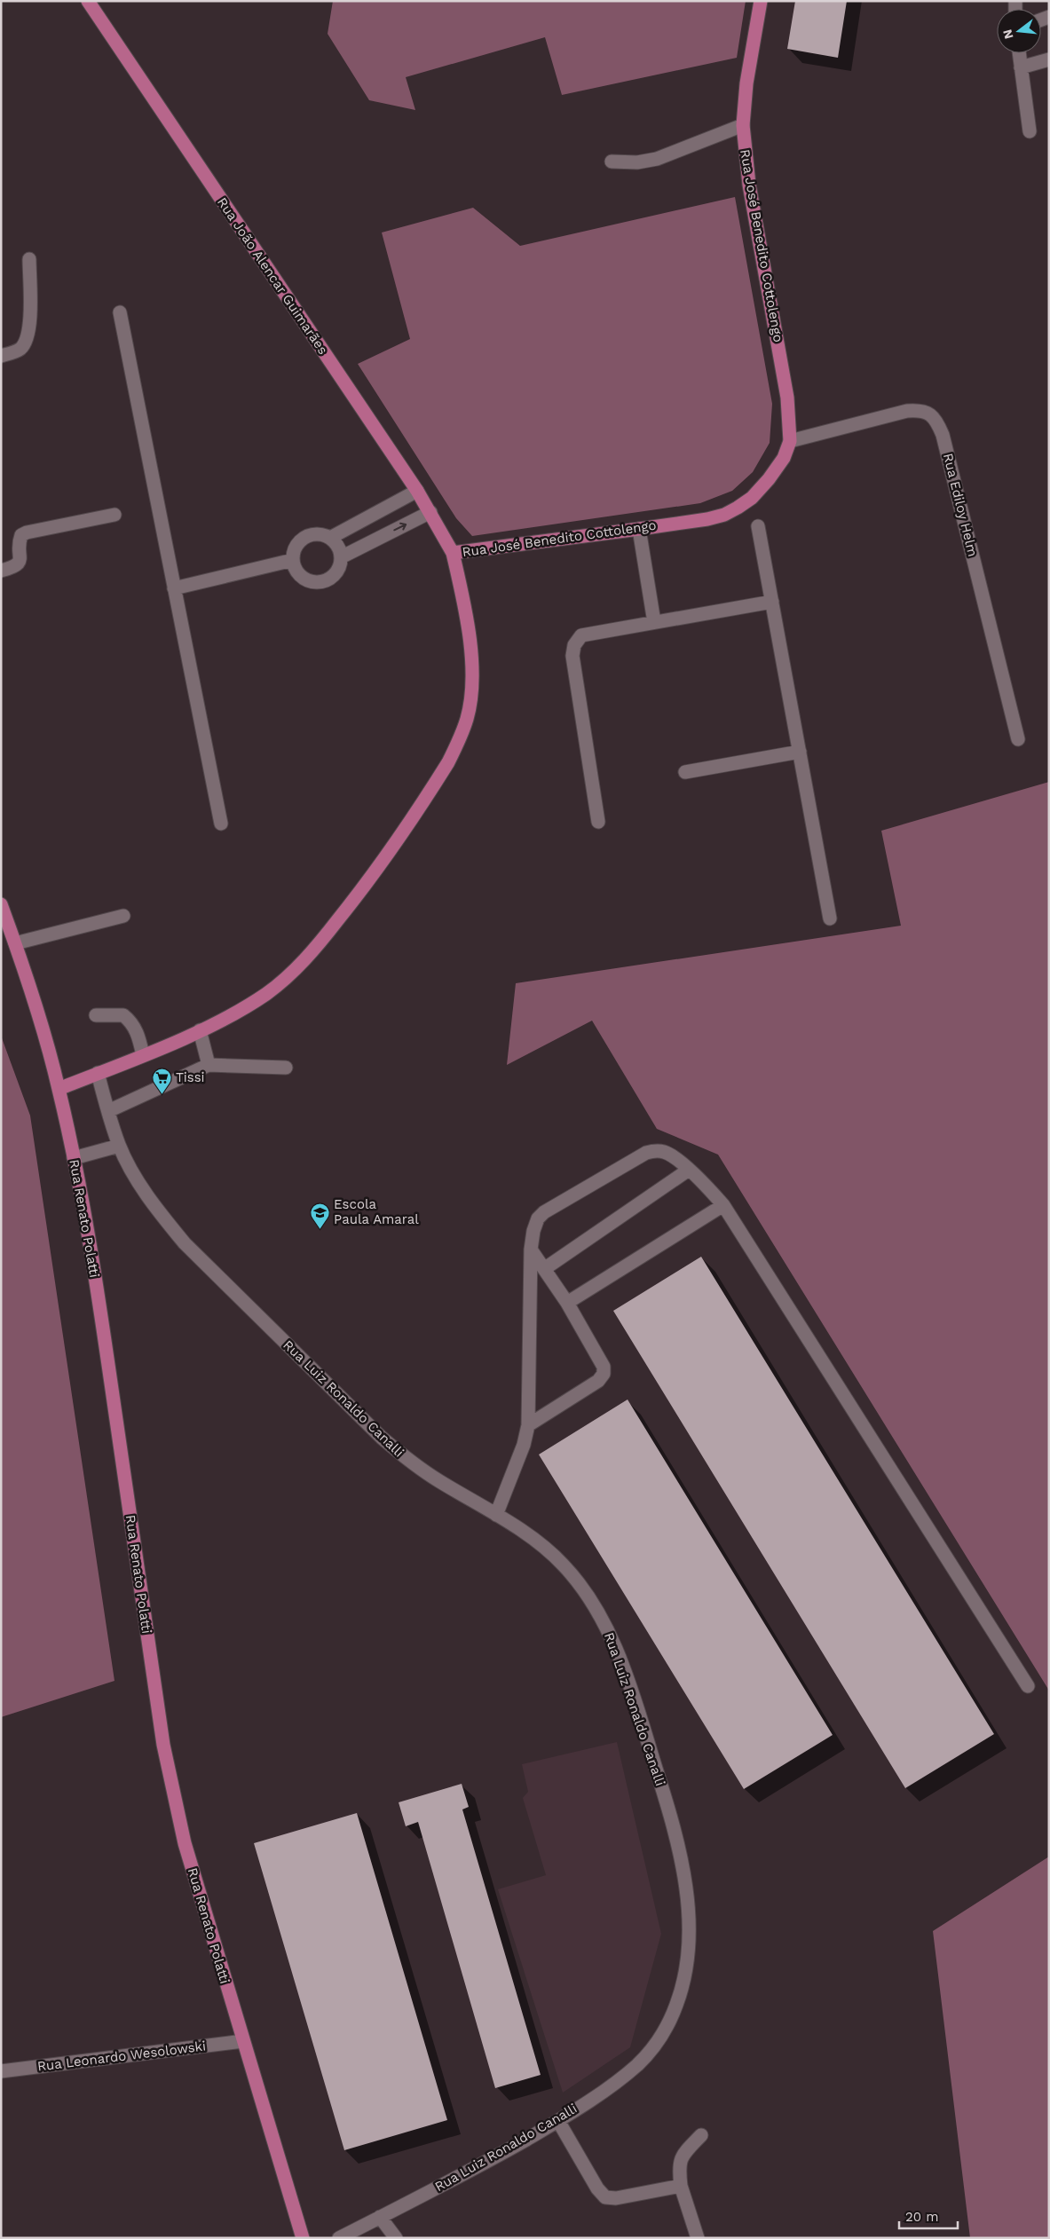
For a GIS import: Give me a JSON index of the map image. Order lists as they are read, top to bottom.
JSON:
{
  "streets": {
    "main road": ["Rua José Benedito Cottolengo", "Rua João Alencar Guimarães", "Rua Renato Polatti"],
    "street": ["Rua Ediloy Helm", "Rua Luiz Ronaldo Canalli", "Rua Leonardo Wesolowski"]
  },
  "crossings": [
    ["Rua José Benedito Cottolengo", "Rua João Alencar Guimarães"],
    ["Rua José Benedito Cottolengo", "Rua Ediloy Helm"],
    ["Rua José Benedito Cottolengo", "Rua Renato Polatti"],
    ["Rua José Benedito Cottolengo", "Rua Luiz Ronaldo Canalli"],
    ["Rua Renato Polatti", "Rua Leonardo Wesolowski"]
  ],
  "places": {
    "supermarket": ["Tissi"],
    "school or university": ["Escola Paula Amaral"]
  },
  "scale_bar": "20 m",
  "north": "left"
}
